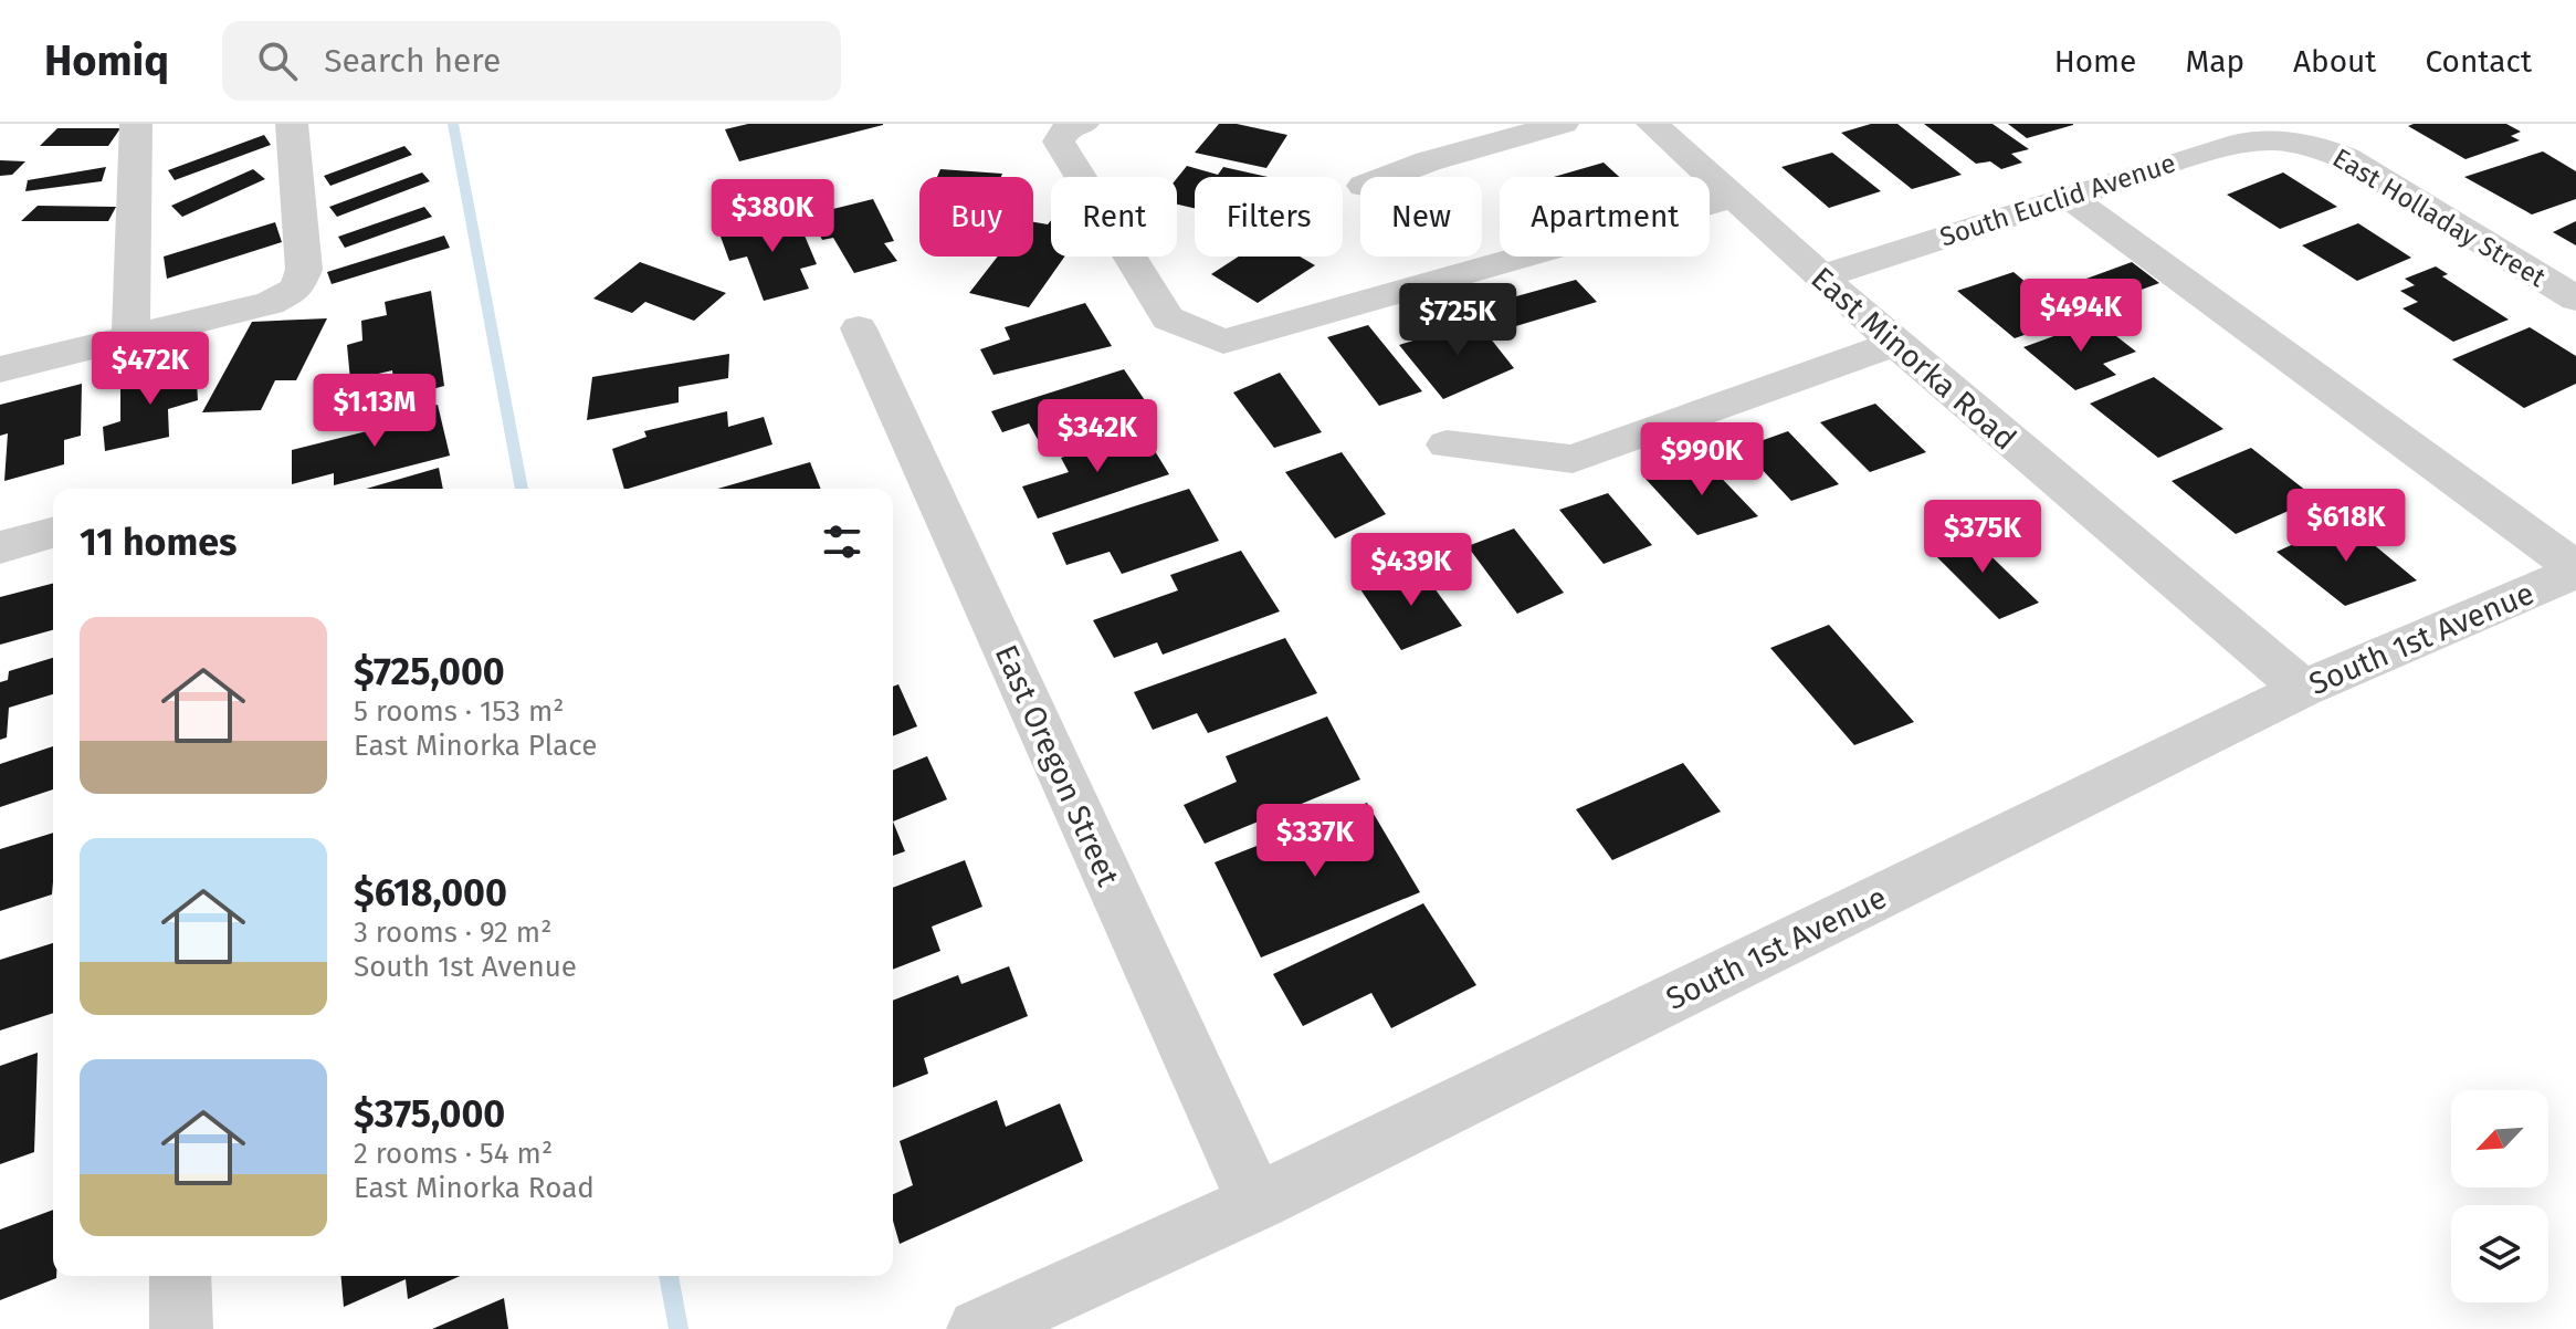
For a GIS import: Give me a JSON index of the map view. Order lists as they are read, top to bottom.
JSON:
{
  "streets": {
    "street": [
      "South Euclid Avenue",
      "East Holladay Street",
      "East Minorka Road",
      "South 1st Avenue",
      "East Oregon Street"
    ]
  },
  "crossings": [
    ["South Euclid Avenue", "East Holladay Street"],
    ["South Euclid Avenue", "East Minorka Road"],
    ["East Minorka Road", "South 1st Avenue"],
    ["South 1st Avenue", "East Oregon Street"]
  ],
  "north": "bottom left",
  "page": {
    "header": "Homiq",
    "search": "Search here",
    "nav": [
      "Home",
      "Map",
      "About",
      "Contact"
    ],
    "chip": [
      "Buy",
      "Rent",
      "Filters",
      "New",
      "Apartment"
    ],
    "price": [
      "$380K",
      "$494K",
      "$725K",
      "$472K",
      "$1.13M",
      "$342K",
      "$990K",
      "$618K",
      "$375K",
      "$439K",
      "$337K"
    ],
    "heading": "11 homes",
    "list": [
      {
        "name": "$725,000",
        "note": "5 rooms · 153 m² · East Minorka Place"
      },
      {
        "name": "$618,000",
        "note": "3 rooms · 92 m² · South 1st Avenue"
      },
      {
        "name": "$375,000",
        "note": "2 rooms · 54 m² · East Minorka Road"
      }
    ]
  }
}
